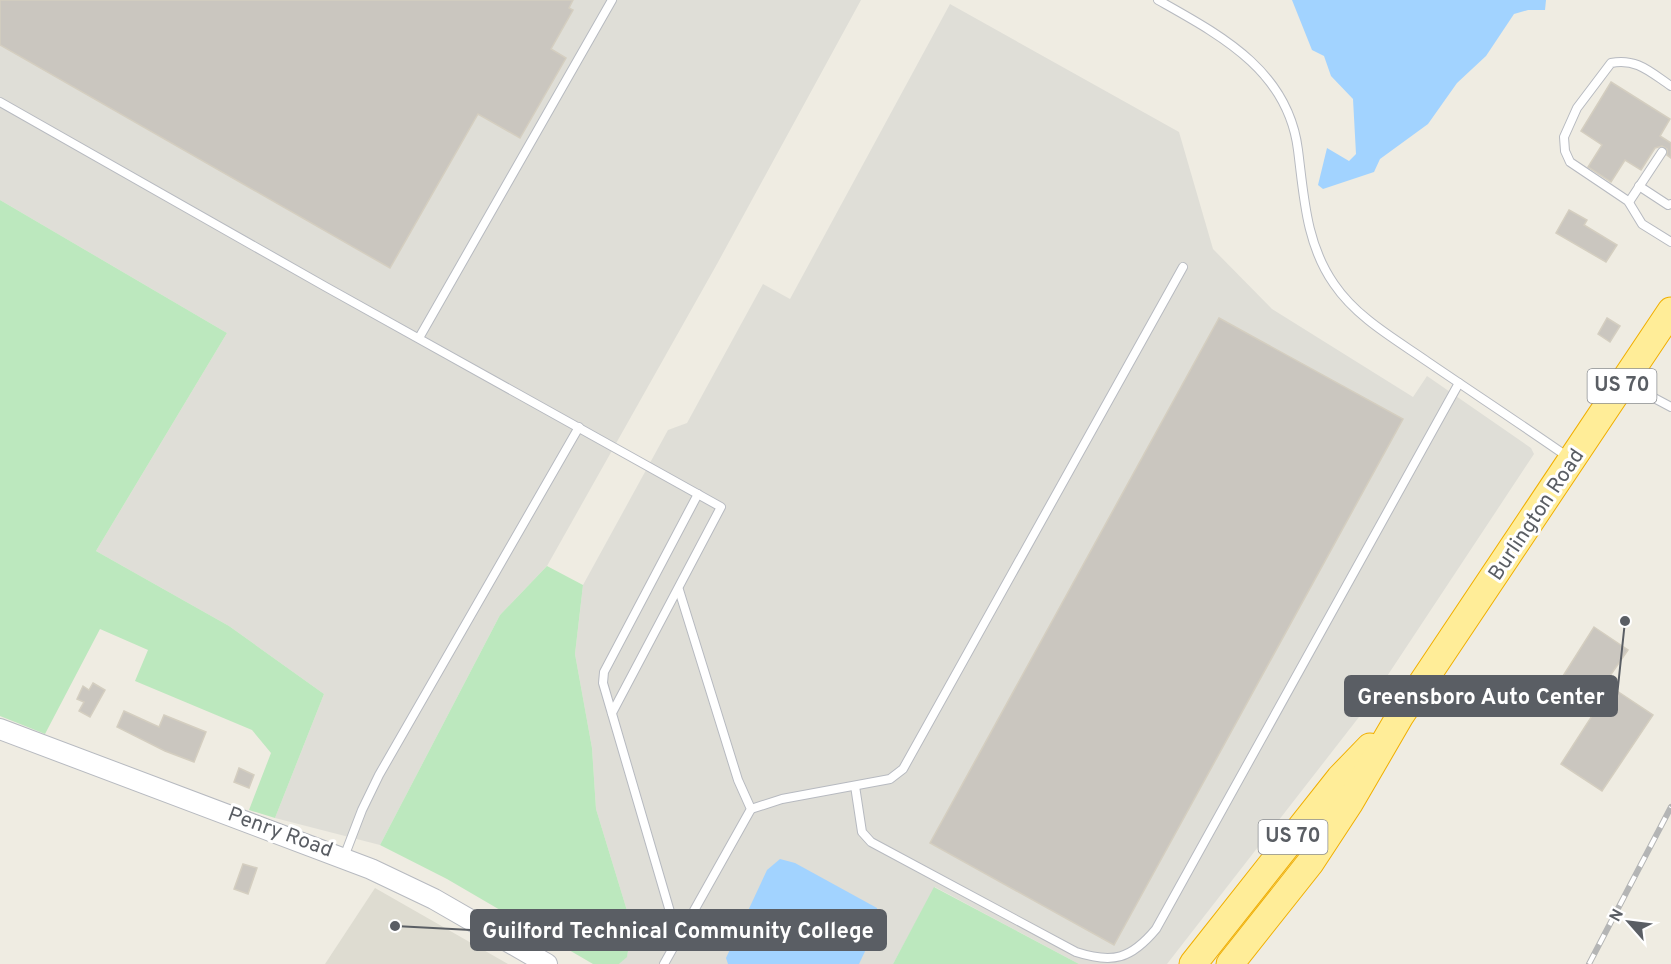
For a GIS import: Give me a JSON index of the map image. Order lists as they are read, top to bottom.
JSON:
{
  "streets": {
    "highway": ["US 70", "Burlington Road"],
    "street": ["Penry Road"]
  },
  "crossings": [
    ["US 70", "Burlington Road"]
  ],
  "places": ["Greensboro Auto Center", "Guilford Technical Community College"],
  "north": "top left"
}
